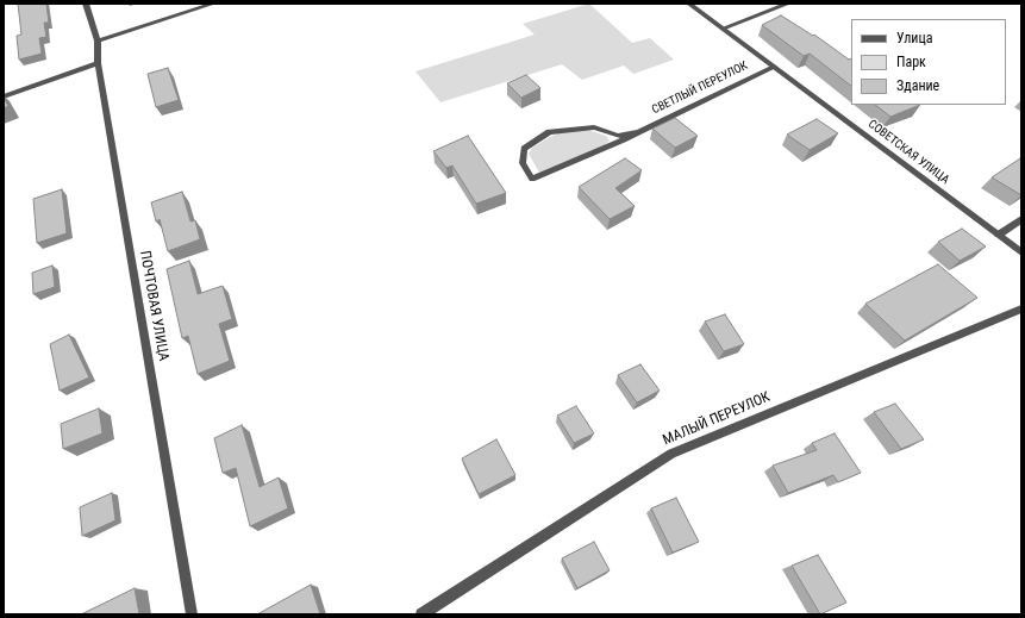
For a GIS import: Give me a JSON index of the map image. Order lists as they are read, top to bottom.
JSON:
{
  "streets": {
    "street": [
      "СВЕТЛЫЙ ПЕРЕУЛОК",
      "СОВЕТСКАЯ УЛИЦА",
      "ПОЧТОВАЯ УЛИЦА",
      "МАЛЫЙ ПЕРЕУЛОК"
    ]
  },
  "crossings": [
    ["СВЕТЛЫЙ ПЕРЕУЛОК", "СОВЕТСКАЯ УЛИЦА"]
  ],
  "legend": ["Улица", "Парк", "Здание"]
}
